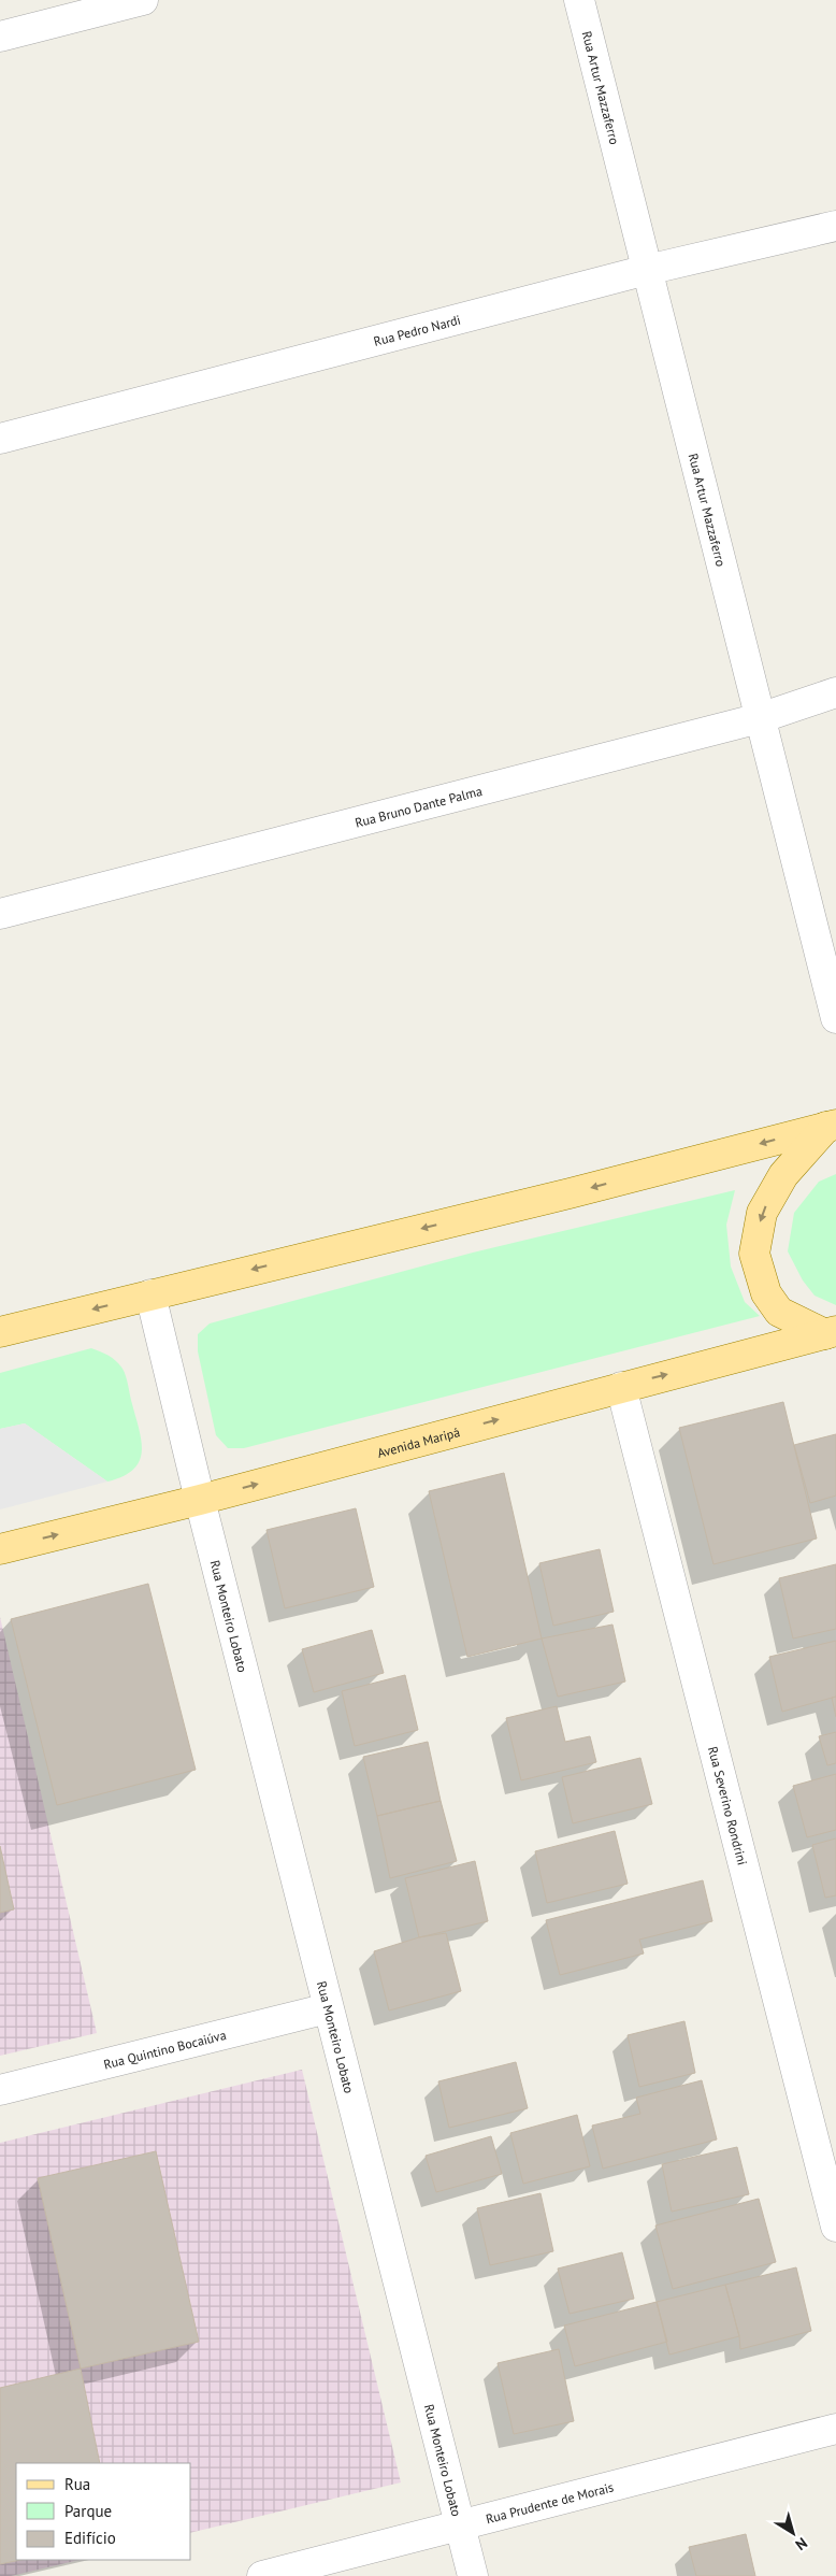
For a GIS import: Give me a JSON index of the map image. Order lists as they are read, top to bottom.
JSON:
{
  "streets": {
    "main road": ["Avenida Maripá"],
    "street": [
      "Rua Artur Mazzaferro",
      "Rua Pedro Nardi",
      "Rua Bruno Dante Palma",
      "Rua Monteiro Lobato",
      "Rua Severino Rondrini",
      "Rua Quintino Bocaiúva",
      "Rua Prudente de Morais"
    ]
  },
  "crossings": [
    ["Rua Artur Mazzaferro", "Rua Pedro Nardi"],
    ["Rua Artur Mazzaferro", "Rua Bruno Dante Palma"],
    ["Avenida Maripá", "Rua Monteiro Lobato"],
    ["Avenida Maripá", "Rua Severino Rondrini"],
    ["Rua Monteiro Lobato", "Rua Quintino Bocaiúva"],
    ["Rua Monteiro Lobato", "Rua Prudente de Morais"]
  ],
  "legend": ["Rua", "Parque", "Edifício"],
  "north": "bottom right"
}
